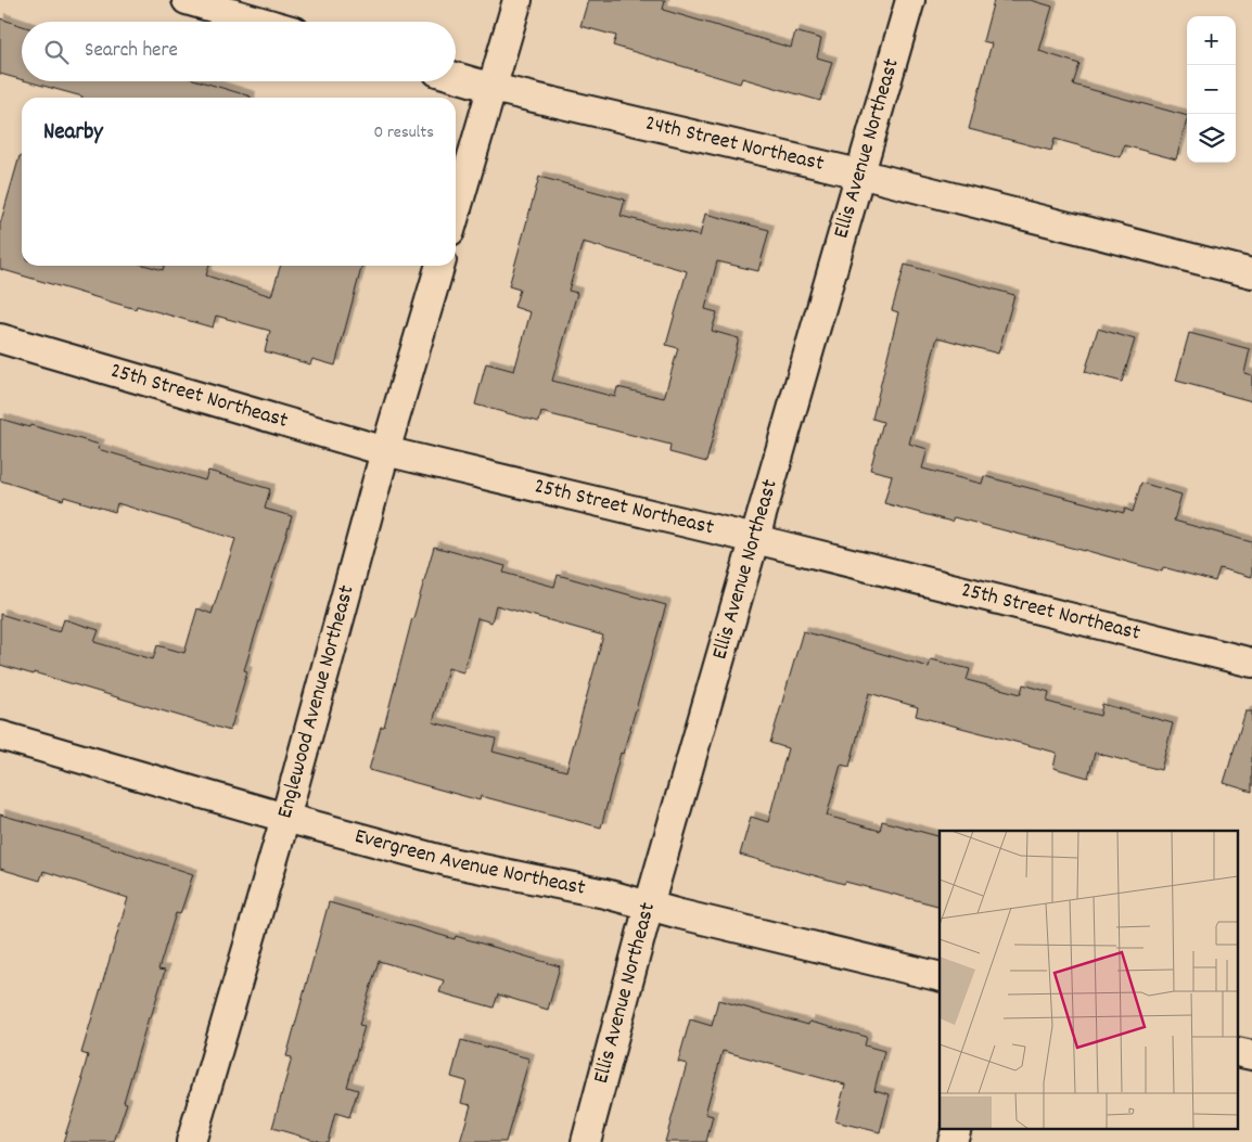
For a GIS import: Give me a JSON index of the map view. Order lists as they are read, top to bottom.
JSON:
{
  "streets": {
    "street": [
      "24th Street Northeast",
      "Ellis Avenue Northeast",
      "25th Street Northeast",
      "Englewood Avenue Northeast",
      "Evergreen Avenue Northeast"
    ]
  },
  "crossings": [
    ["24th Street Northeast", "Ellis Avenue Northeast"],
    ["Ellis Avenue Northeast", "25th Street Northeast"],
    ["Ellis Avenue Northeast", "Evergreen Avenue Northeast"],
    ["25th Street Northeast", "Englewood Avenue Northeast"],
    ["Englewood Avenue Northeast", "Evergreen Avenue Northeast"]
  ],
  "page": {
    "map_buttons": ["+", "−"],
    "search": "Search here",
    "heading": ["Nearby", "0 results"]
  }
}
